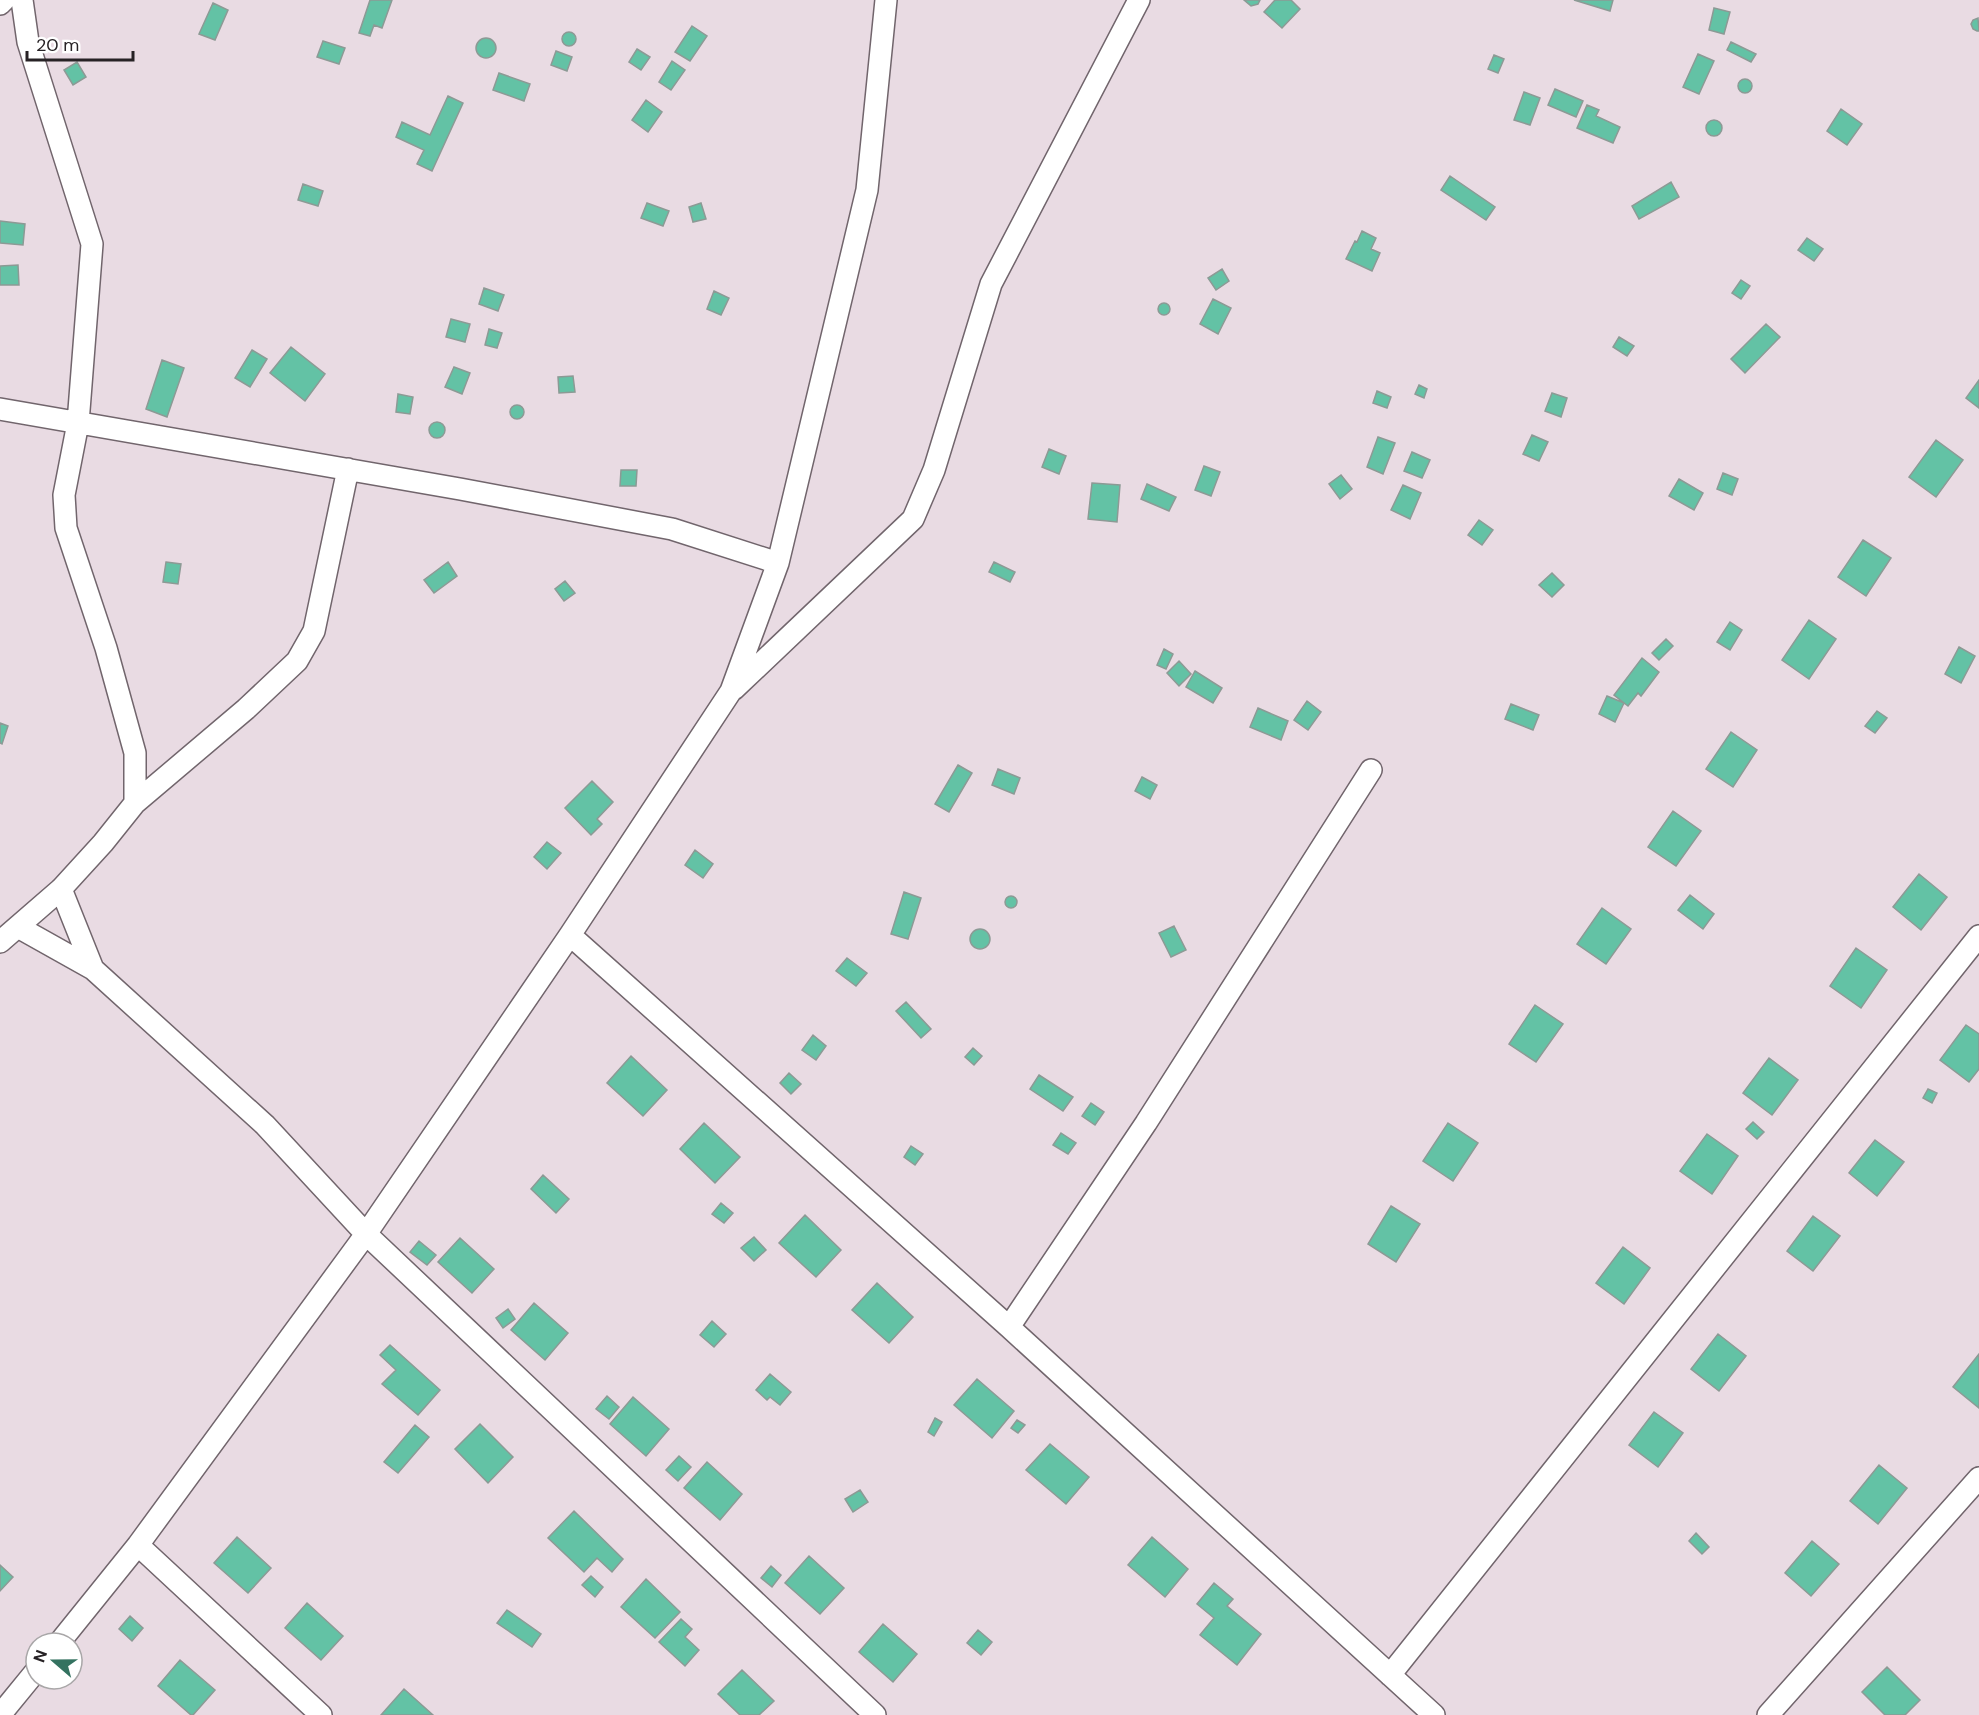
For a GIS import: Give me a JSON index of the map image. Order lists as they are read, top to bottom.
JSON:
{
  "scale_bar": "20 m",
  "north": "left"
}
